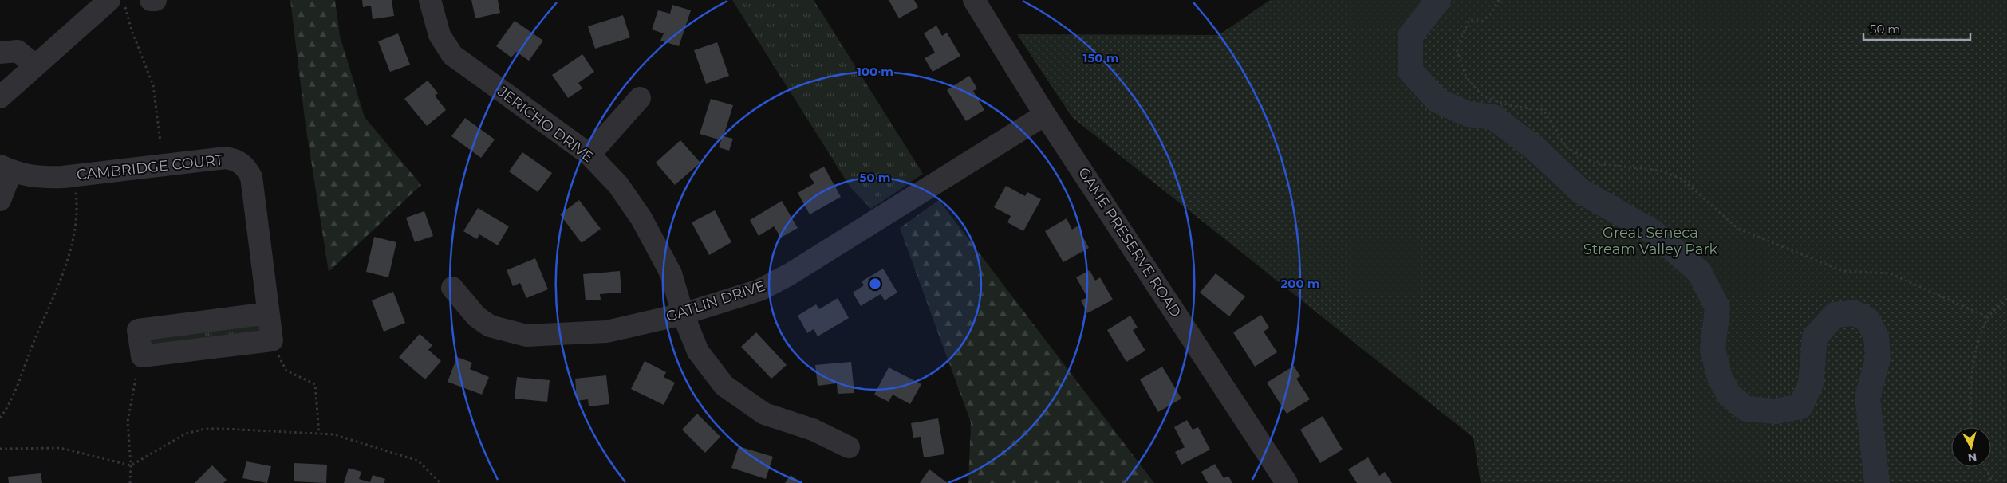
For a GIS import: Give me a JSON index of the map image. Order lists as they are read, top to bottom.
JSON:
{
  "streets": {
    "street": [
      "JERICHO DRIVE",
      "CAMBRIDGE COURT",
      "GAME PRESERVE ROAD",
      "GATLIN DRIVE"
    ]
  },
  "crossings": [
    ["JERICHO DRIVE", "GATLIN DRIVE"],
    ["GAME PRESERVE ROAD", "GATLIN DRIVE"]
  ],
  "parks": ["Great Seneca Stream Valley Park"],
  "scale_bar": "50 m",
  "north": "bottom",
  "rings": [
    "150 m",
    "100 m",
    "50 m",
    "200 m"
  ]
}
